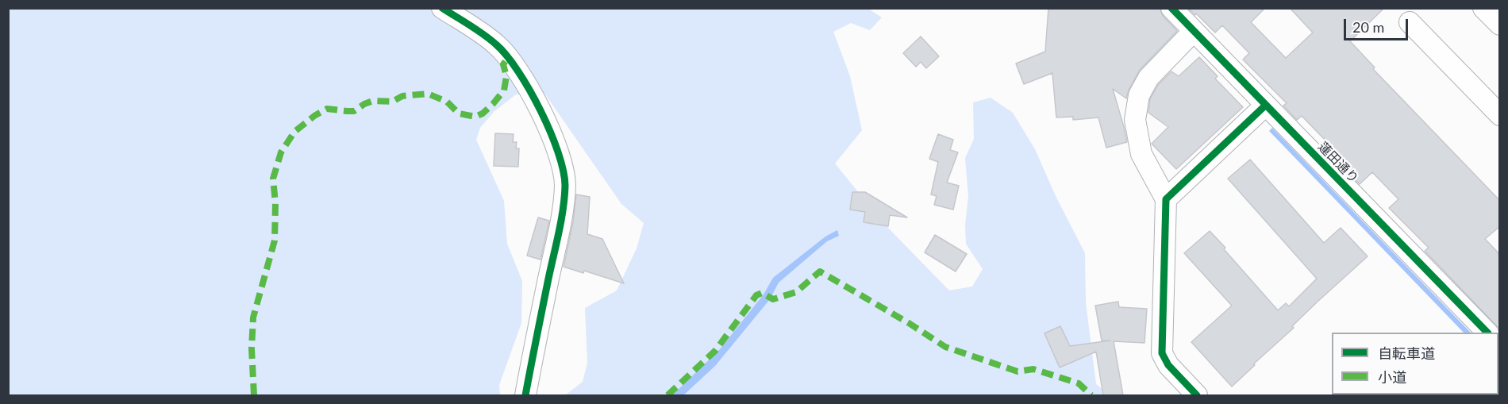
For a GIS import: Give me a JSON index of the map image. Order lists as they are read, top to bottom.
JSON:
{
  "streets": {
    "street": ["蓮田通り"]
  },
  "legend": ["自転車道", "小道"],
  "scale_bar": "20 m"
}
